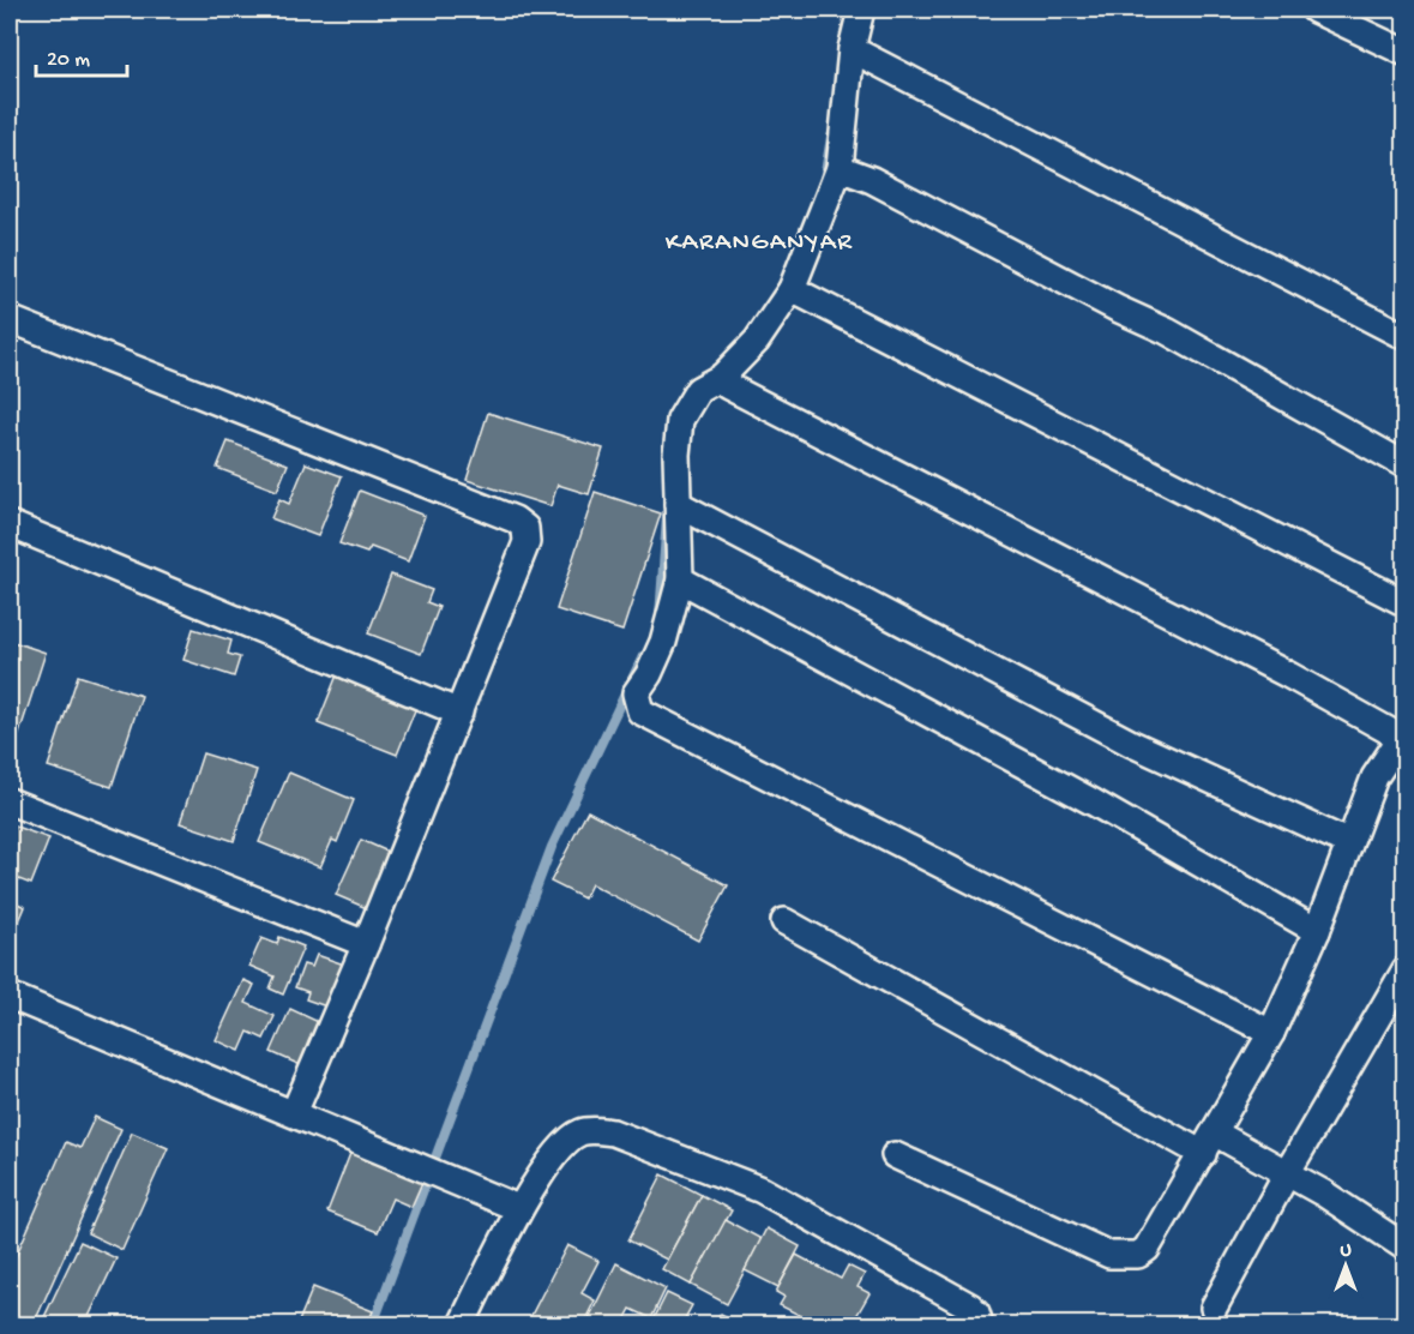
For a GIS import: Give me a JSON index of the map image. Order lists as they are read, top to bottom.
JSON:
{
  "districts": ["KARANGANYAR"],
  "scale_bar": "20 m",
  "north": "top"
}
